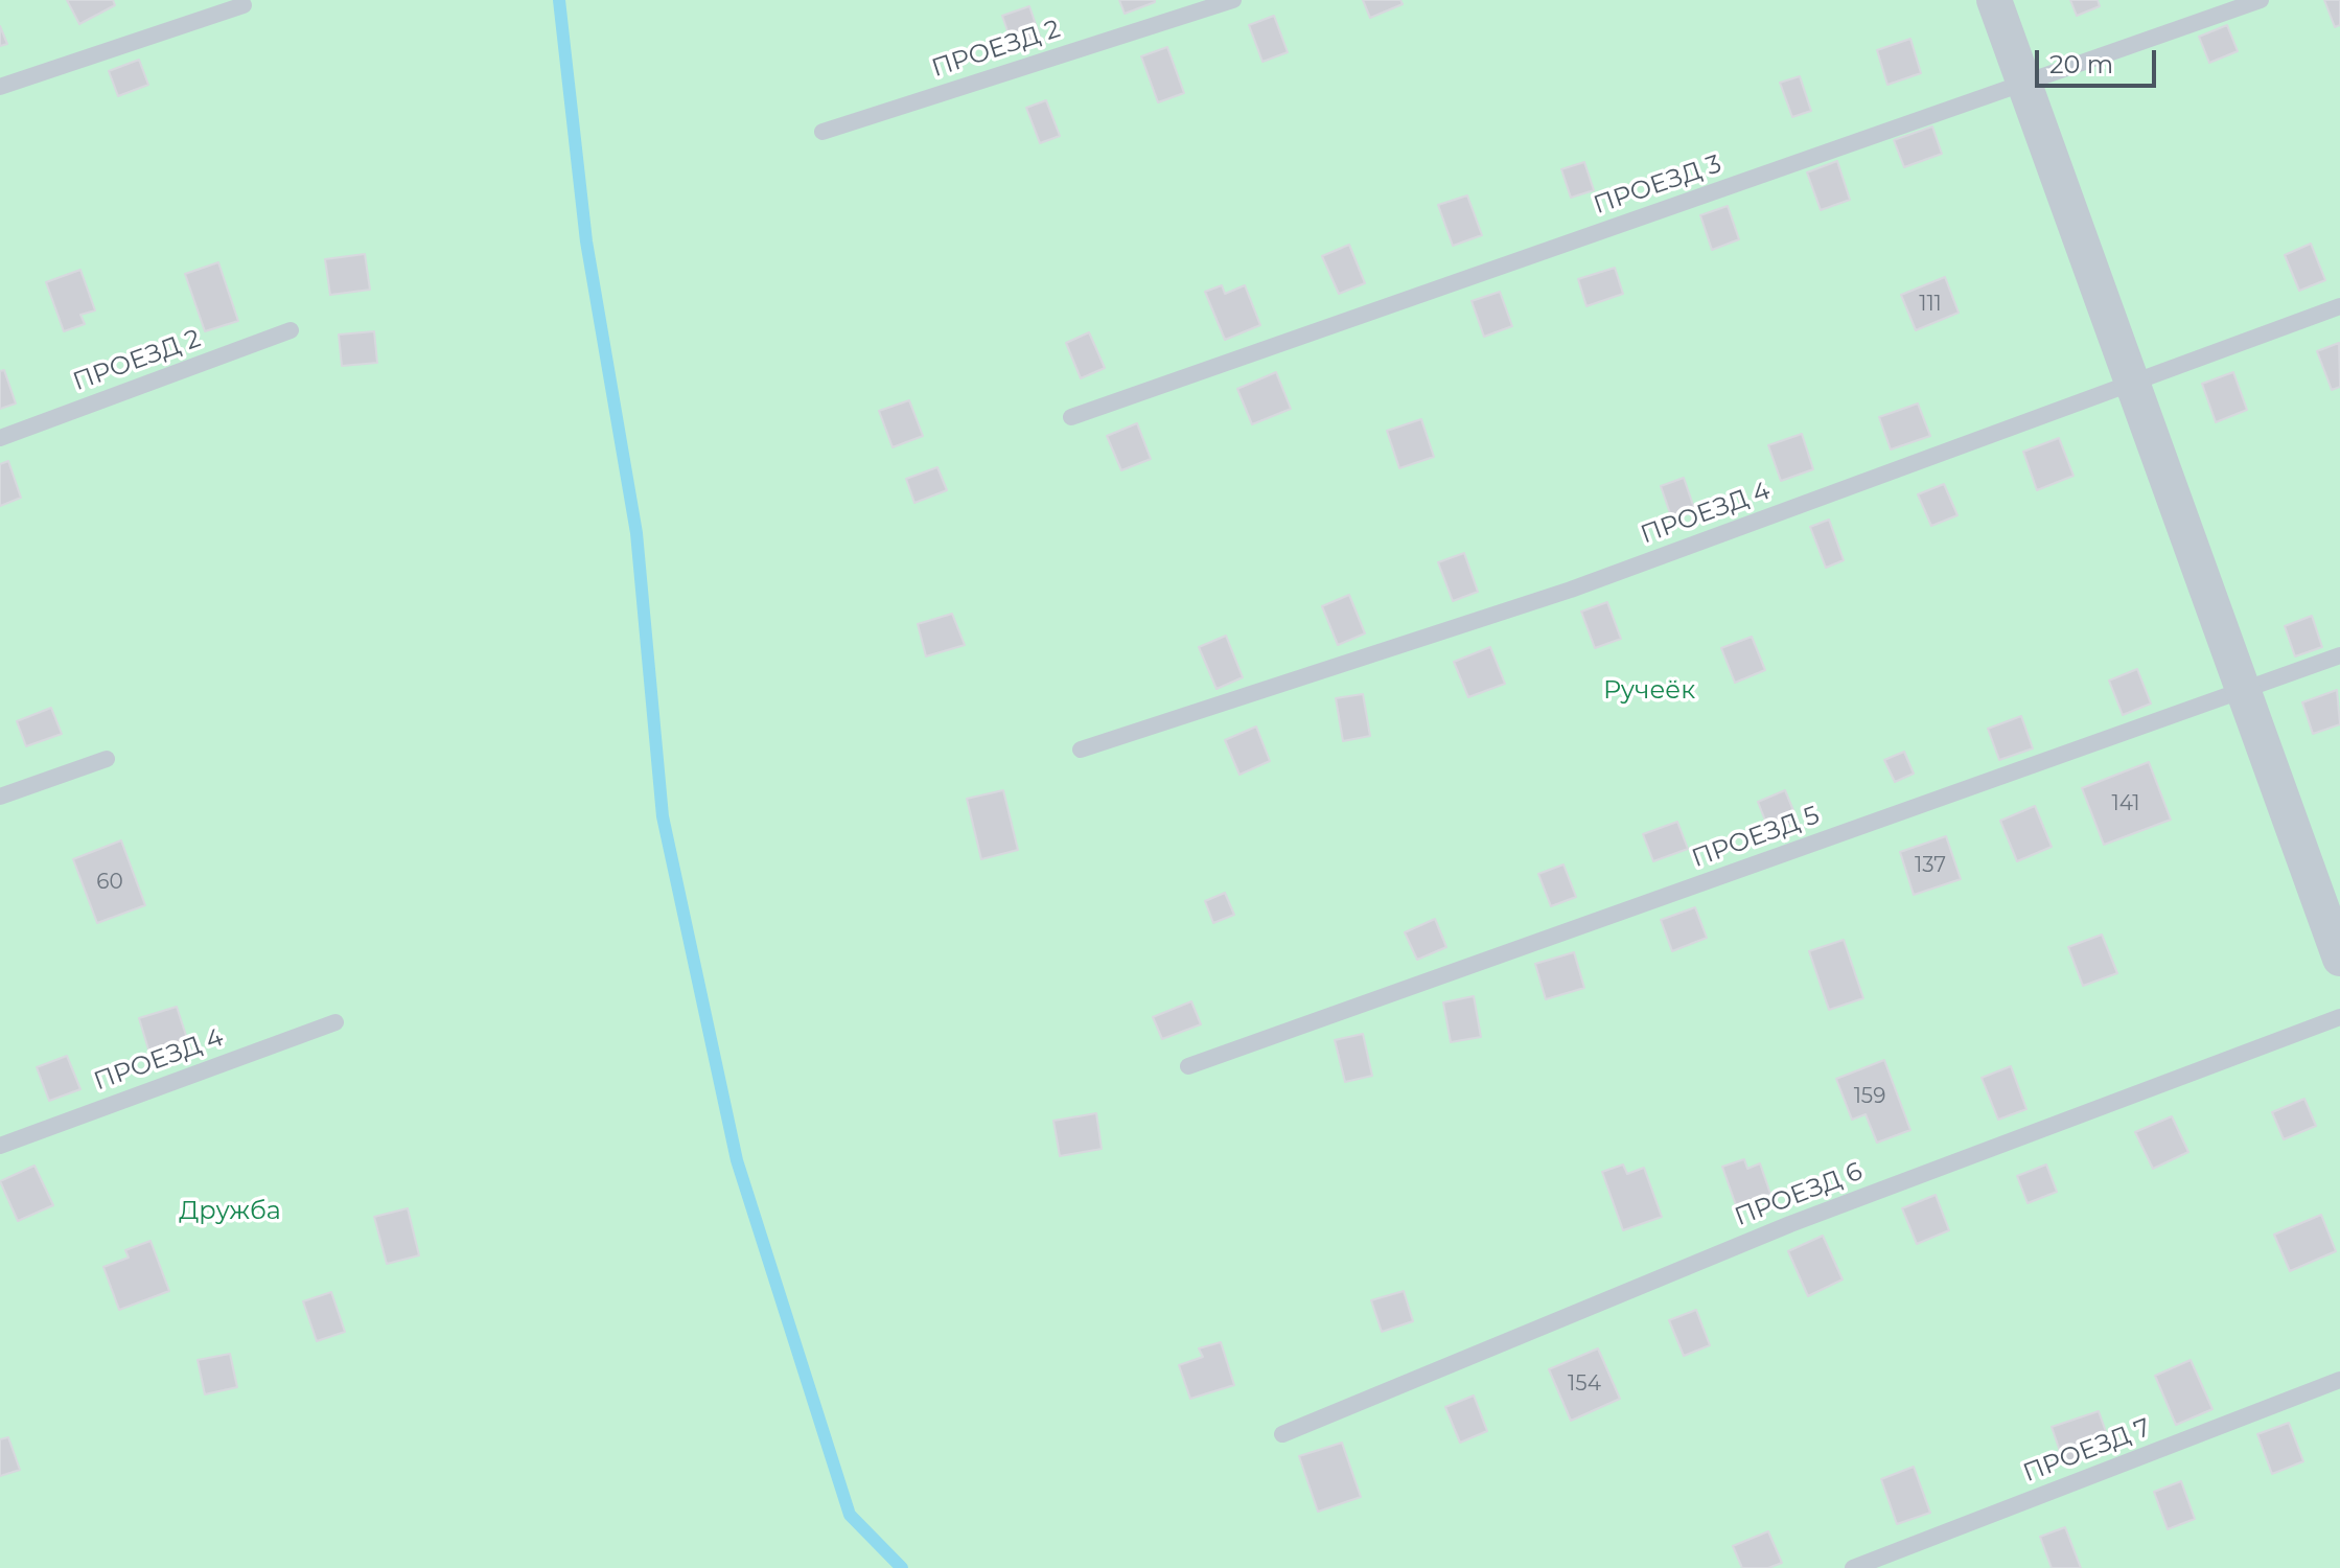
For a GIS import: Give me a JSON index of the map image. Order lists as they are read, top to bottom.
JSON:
{
  "streets": {
    "lane": [
      "ПРОЕЗД 2",
      "ПРОЕЗД 3",
      "ПРОЕЗД 4",
      "ПРОЕЗД 5",
      "ПРОЕЗД 6",
      "ПРОЕЗД 7"
    ]
  },
  "parks": ["Ручеёк", "Дружба"],
  "house_numbers": [
    "111",
    "141",
    "137",
    "60",
    "159",
    "154"
  ],
  "scale_bar": "20 m"
}
